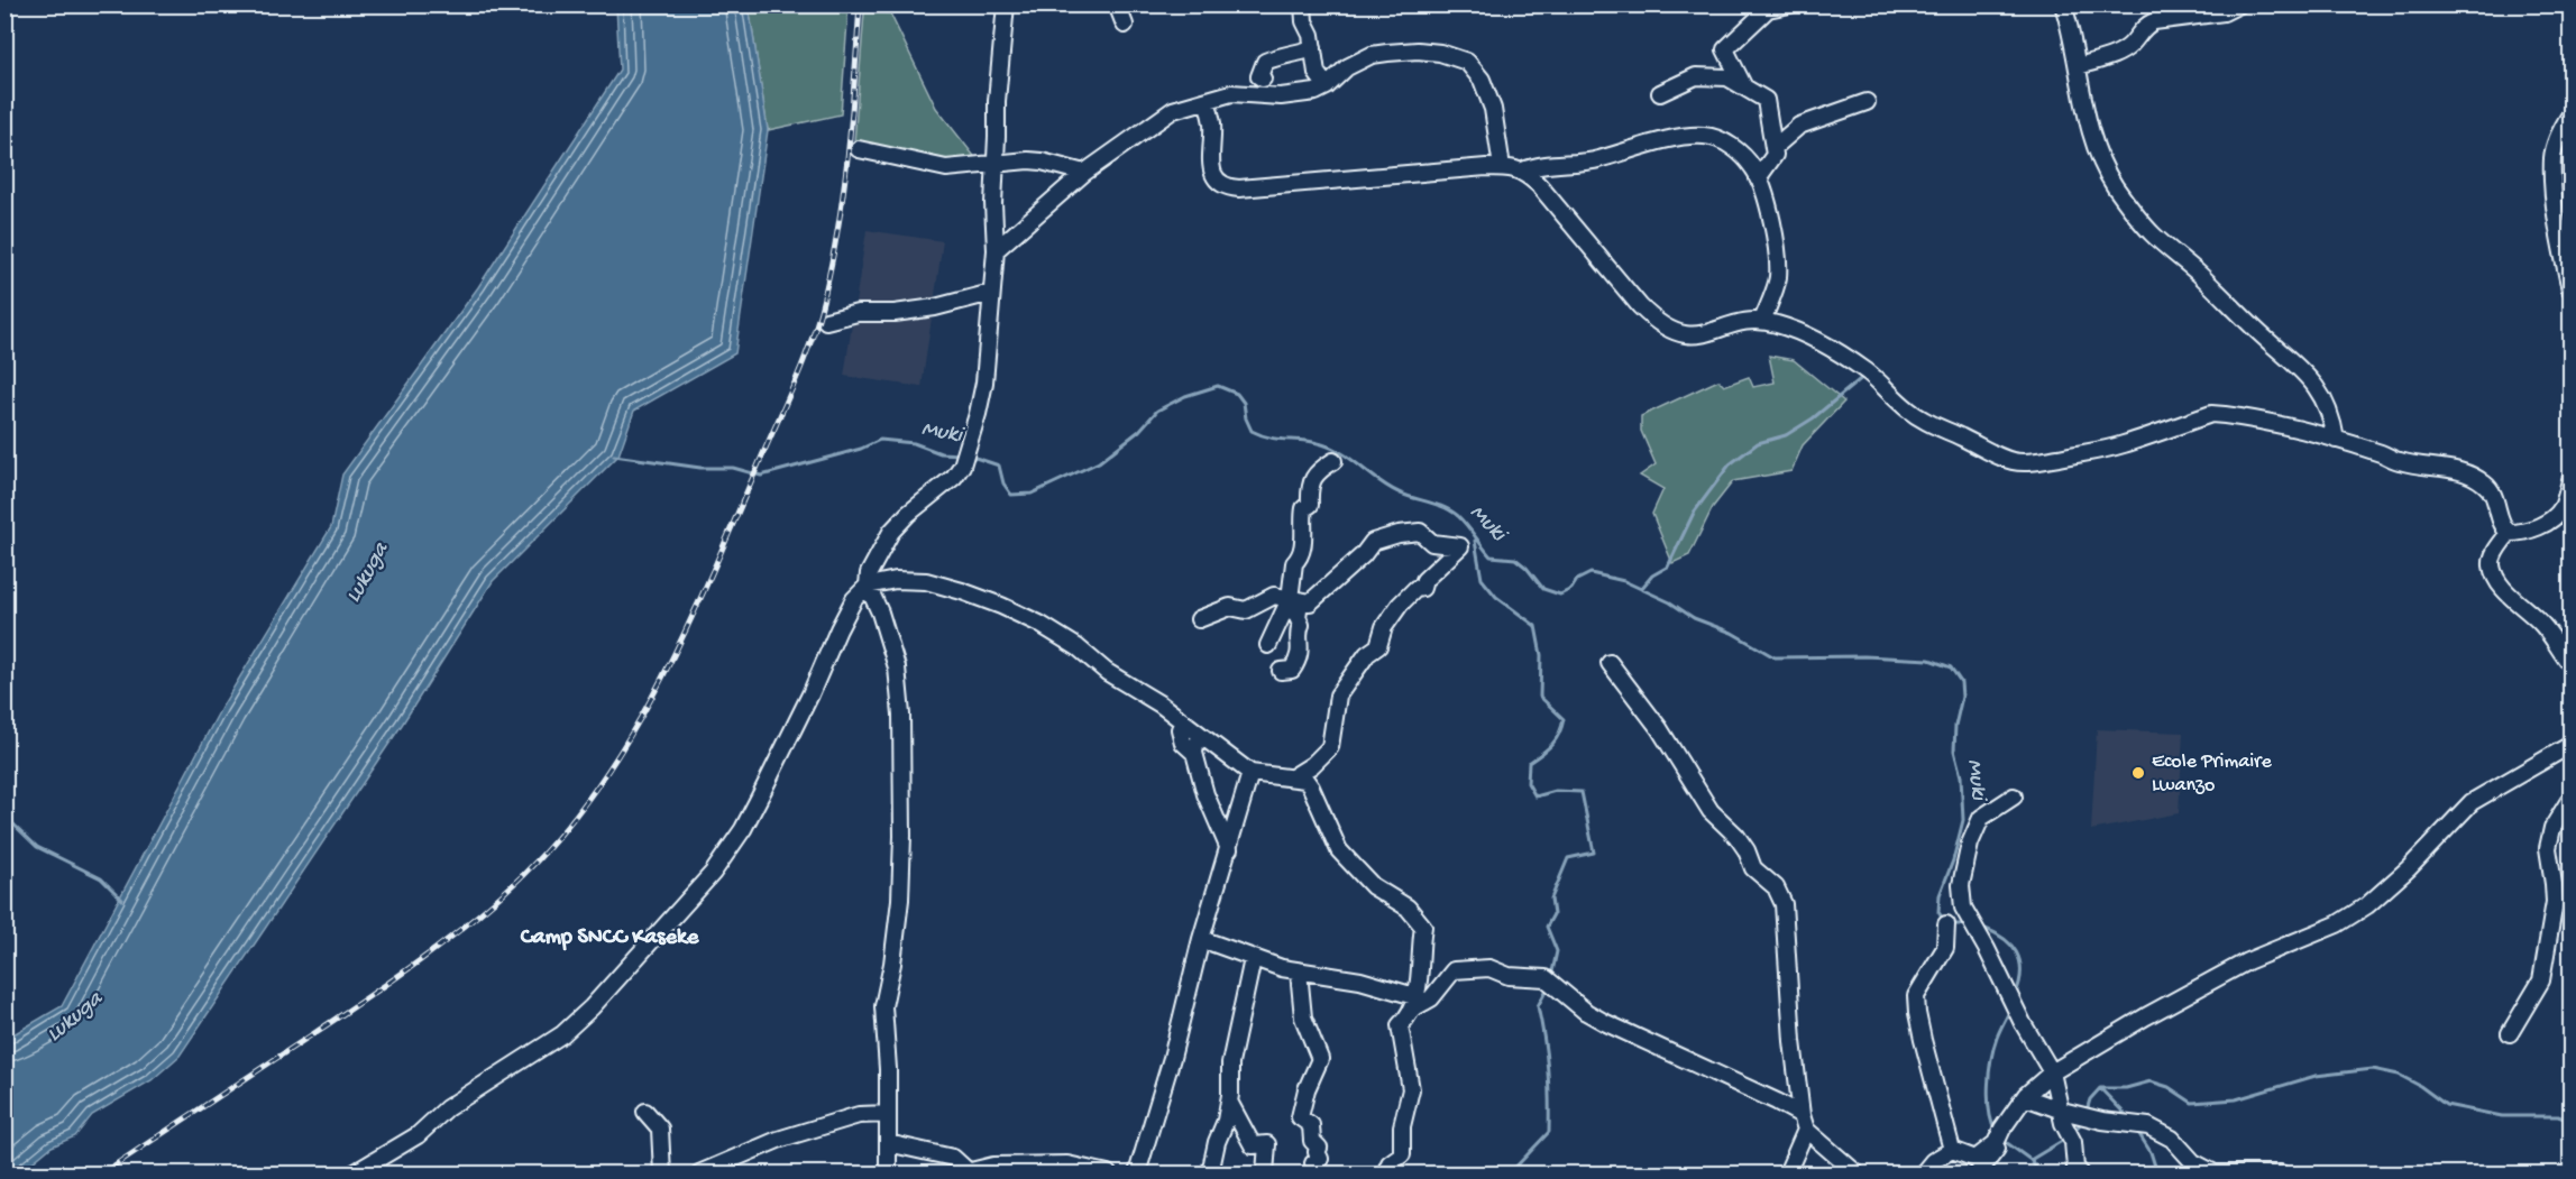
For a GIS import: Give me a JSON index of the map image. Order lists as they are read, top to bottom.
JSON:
{
  "districts": ["Camp SNCC Kaseke"],
  "water": ["Muki", "Lukuga"],
  "places": ["Ecole Primaire Lwanzo"]
}
